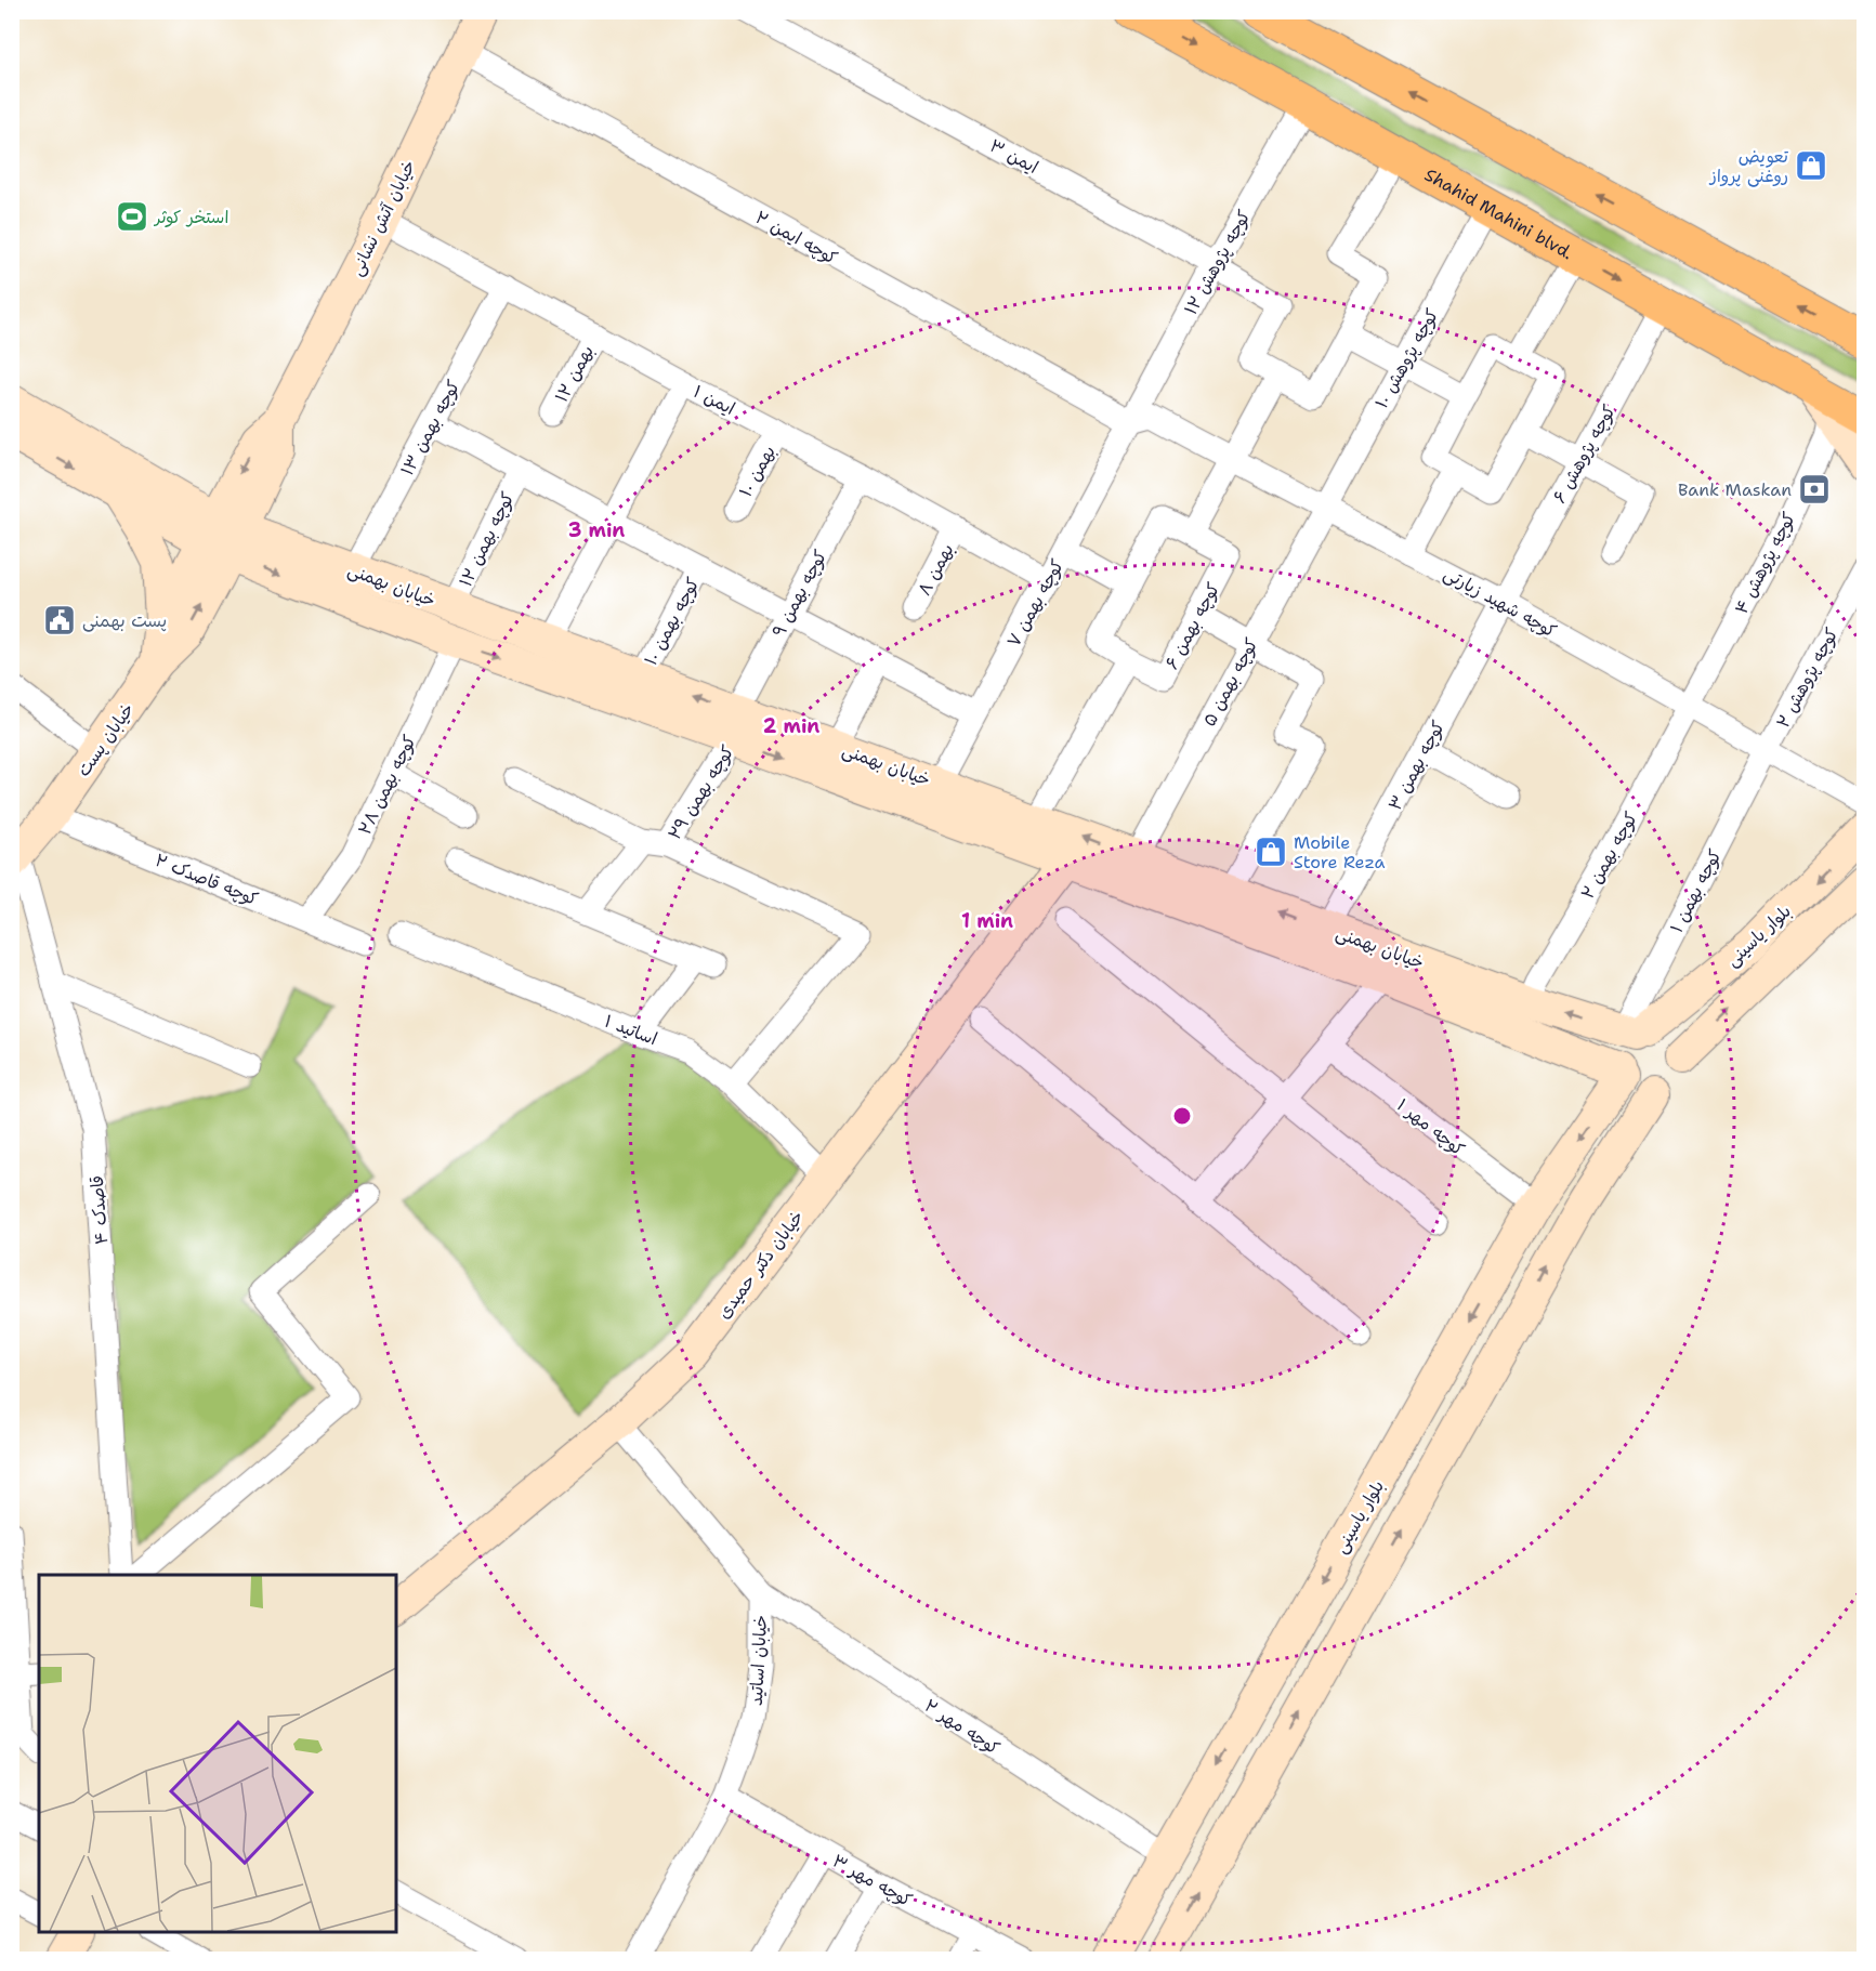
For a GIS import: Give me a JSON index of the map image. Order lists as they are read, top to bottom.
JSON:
{
  "streets": {
    "main road": ["Shahid Mahini blvd."],
    "street": [
      "ایمن ۳",
      "خیابان آتش نشانی",
      "کوچه ایمن ۲",
      "کوچه پژوهش ۱۲",
      "کوچه پژوهش ۱۰",
      "بهمن ۱۲",
      "ایمن ۱",
      "کوچه بهمن ۱۳",
      "کوچه پژوهش ۶",
      "بهمن ۱۰",
      "کوچه بهمن ۱۲",
      "کوچه پژوهش ۴",
      "بهمن ۸",
      "خیابان بهمنی",
      "کوچه بهمن ۹",
      "کوچه شهید زیارتی",
      "کوچه بهمن ۷",
      "کوچه بهمن ۱۰",
      "کوچه بهمن ۶",
      "کوچه پژوهش ۲",
      "کوچه بهمن ۵",
      "خیابان پست",
      "کوچه بهمن ۳",
      "کوچه بهمن ۲۸",
      "کوچه بهمن ۲۹",
      "کوچه بهمن ۲",
      "کوچه قاصدک ۲",
      "کوچه بهمن ۱",
      "بلوار یاسینی",
      "اساتید ۱",
      "کوچه مهر ۱",
      "قاصدک ۴",
      "خیابان دکتر حمیدی",
      "خیابان اساتید",
      "کوچه مهر ۲",
      "کوچه مهر ۳"
    ]
  },
  "crossings": [
    ["ایمن ۳", "کوچه پژوهش ۱۲"],
    ["Shahid Mahini blvd.", "کوچه پژوهش ۱۲"],
    ["Shahid Mahini blvd.", "کوچه پژوهش ۱۰"],
    ["Shahid Mahini blvd.", "کوچه پژوهش ۶"],
    ["Shahid Mahini blvd.", "کوچه پژوهش ۴"],
    ["خیابان آتش نشانی", "کوچه ایمن ۲"],
    ["خیابان آتش نشانی", "ایمن ۱"],
    ["خیابان آتش نشانی", "خیابان بهمنی"],
    ["خیابان آتش نشانی", "خیابان پست"],
    ["کوچه ایمن ۲", "کوچه پژوهش ۱۲"],
    ["کوچه ایمن ۲", "کوچه شهید زیارتی"],
    ["کوچه ایمن ۲", "کوچه بهمن ۷"],
    ["کوچه پژوهش ۱۲", "کوچه شهید زیارتی"],
    ["کوچه پژوهش ۱۲", "کوچه بهمن ۷"],
    ["کوچه پژوهش ۱۰", "کوچه شهید زیارتی"],
    ["کوچه پژوهش ۱۰", "کوچه بهمن ۵"],
    ["بهمن ۱۲", "ایمن ۱"],
    ["ایمن ۱", "کوچه بهمن ۱۳"],
    ["ایمن ۱", "بهمن ۱۰"],
    ["ایمن ۱", "بهمن ۸"],
    ["ایمن ۱", "کوچه بهمن ۹"],
    ["ایمن ۱", "کوچه بهمن ۷"],
    ["کوچه بهمن ۱۳", "خیابان بهمنی"],
    ["کوچه پژوهش ۶", "کوچه شهید زیارتی"],
    ["کوچه پژوهش ۶", "کوچه بهمن ۳"],
    ["کوچه بهمن ۱۲", "خیابان بهمنی"],
    ["کوچه پژوهش ۴", "کوچه شهید زیارتی"],
    ["کوچه پژوهش ۴", "کوچه بهمن ۲"],
    ["خیابان بهمنی", "کوچه بهمن ۹"],
    ["خیابان بهمنی", "کوچه بهمن ۷"],
    ["خیابان بهمنی", "کوچه بهمن ۱۰"],
    ["خیابان بهمنی", "کوچه بهمن ۵"],
    ["خیابان بهمنی", "خیابان پست"],
    ["خیابان بهمنی", "کوچه بهمن ۳"],
    ["خیابان بهمنی", "کوچه بهمن ۲۸"],
    ["خیابان بهمنی", "کوچه بهمن ۲۹"],
    ["خیابان بهمنی", "کوچه بهمن ۲"],
    ["خیابان بهمنی", "کوچه بهمن ۱"],
    ["خیابان بهمنی", "بلوار یاسینی"],
    ["خیابان بهمنی", "خیابان دکتر حمیدی"],
    ["کوچه بهمن ۹", "کوچه بهمن ۲۹"],
    ["کوچه شهید زیارتی", "کوچه بهمن ۷"],
    ["کوچه شهید زیارتی", "کوچه پژوهش ۲"],
    ["کوچه شهید زیارتی", "کوچه بهمن ۵"],
    ["کوچه شهید زیارتی", "کوچه بهمن ۳"],
    ["کوچه شهید زیارتی", "کوچه بهمن ۲"],
    ["کوچه شهید زیارتی", "کوچه بهمن ۱"],
    ["کوچه پژوهش ۲", "کوچه بهمن ۱"],
    ["خیابان پست", "کوچه قاصدک ۲"],
    ["خیابان پست", "قاصدک ۴"],
    ["کوچه بهمن ۲۸", "کوچه قاصدک ۲"],
    ["کوچه بهمن ۱", "بلوار یاسینی"],
    ["بلوار یاسینی", "کوچه مهر ۱"],
    ["بلوار یاسینی", "کوچه مهر ۲"],
    ["اساتید ۱", "خیابان دکتر حمیدی"],
    ["خیابان دکتر حمیدی", "خیابان اساتید"],
    ["خیابان اساتید", "کوچه مهر ۲"],
    ["خیابان اساتید", "کوچه مهر ۳"]
  ],
  "places": {
    "shop": ["تعویض روغنی پرواز", "Mobile Store Reza"],
    "sports": ["استخر کوثر"],
    "bank": ["Bank Maskan"],
    "public building": ["پست بهمنی"]
  },
  "rings": ["3 min", "2 min", "1 min"]
}
